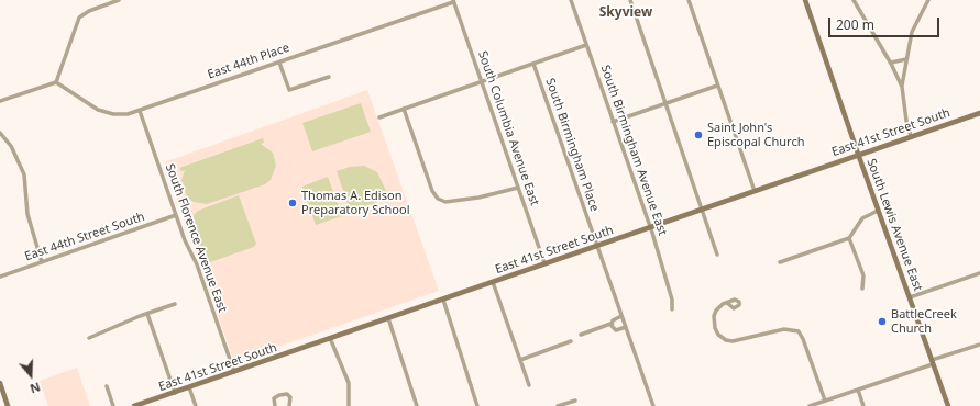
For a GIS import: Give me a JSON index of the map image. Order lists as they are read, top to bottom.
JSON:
{
  "streets": {
    "main road": ["East 41st Street South", "South Lewis Avenue East"],
    "street": [
      "East 44th Place",
      "South Columbia Avenue East",
      "South Birmingham Place",
      "South Birmingham Avenue East",
      "East 44th Street South",
      "South Florence Avenue East"
    ]
  },
  "crossings": [
    ["East 44th Place", "South Columbia Avenue East"],
    ["East 44th Place", "South Florence Avenue East"],
    ["South Columbia Avenue East", "East 41st Street South"],
    ["East 41st Street South", "South Birmingham Place"],
    ["East 41st Street South", "South Birmingham Avenue East"],
    ["East 41st Street South", "South Lewis Avenue East"],
    ["East 41st Street South", "South Florence Avenue East"],
    ["East 44th Street South", "South Florence Avenue East"]
  ],
  "districts": ["Skyview"],
  "places": ["Saint John's Episcopal Church", "Thomas A. Edison Preparatory School", "BattleCreek Church"],
  "scale_bar": "200 m",
  "north": "bottom"
}
